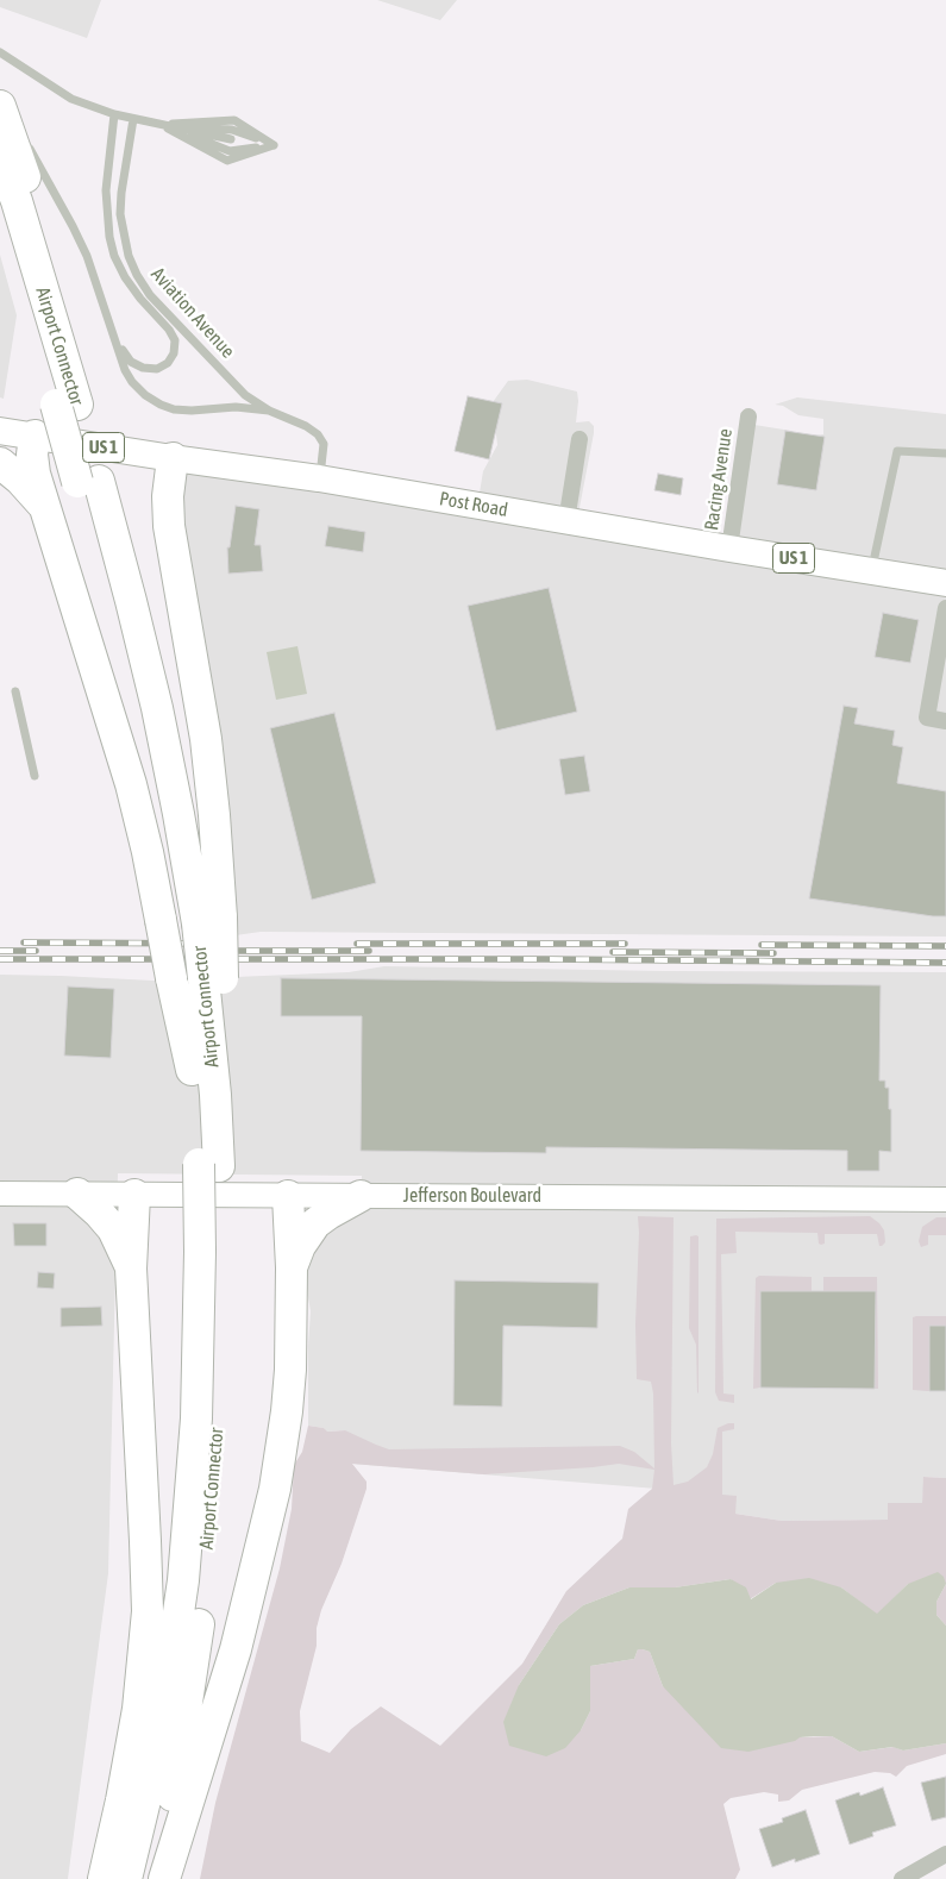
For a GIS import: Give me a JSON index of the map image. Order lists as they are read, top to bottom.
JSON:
{
  "streets": {
    "highway": ["Airport Connector"],
    "main road": ["US 1", "Post Road", "Jefferson Boulevard"],
    "street": ["Racing Avenue"],
    "lane": ["Aviation Avenue"]
  },
  "crossings": [
    ["Aviation Avenue", "Post Road"],
    ["Racing Avenue", "Post Road"]
  ]
}
